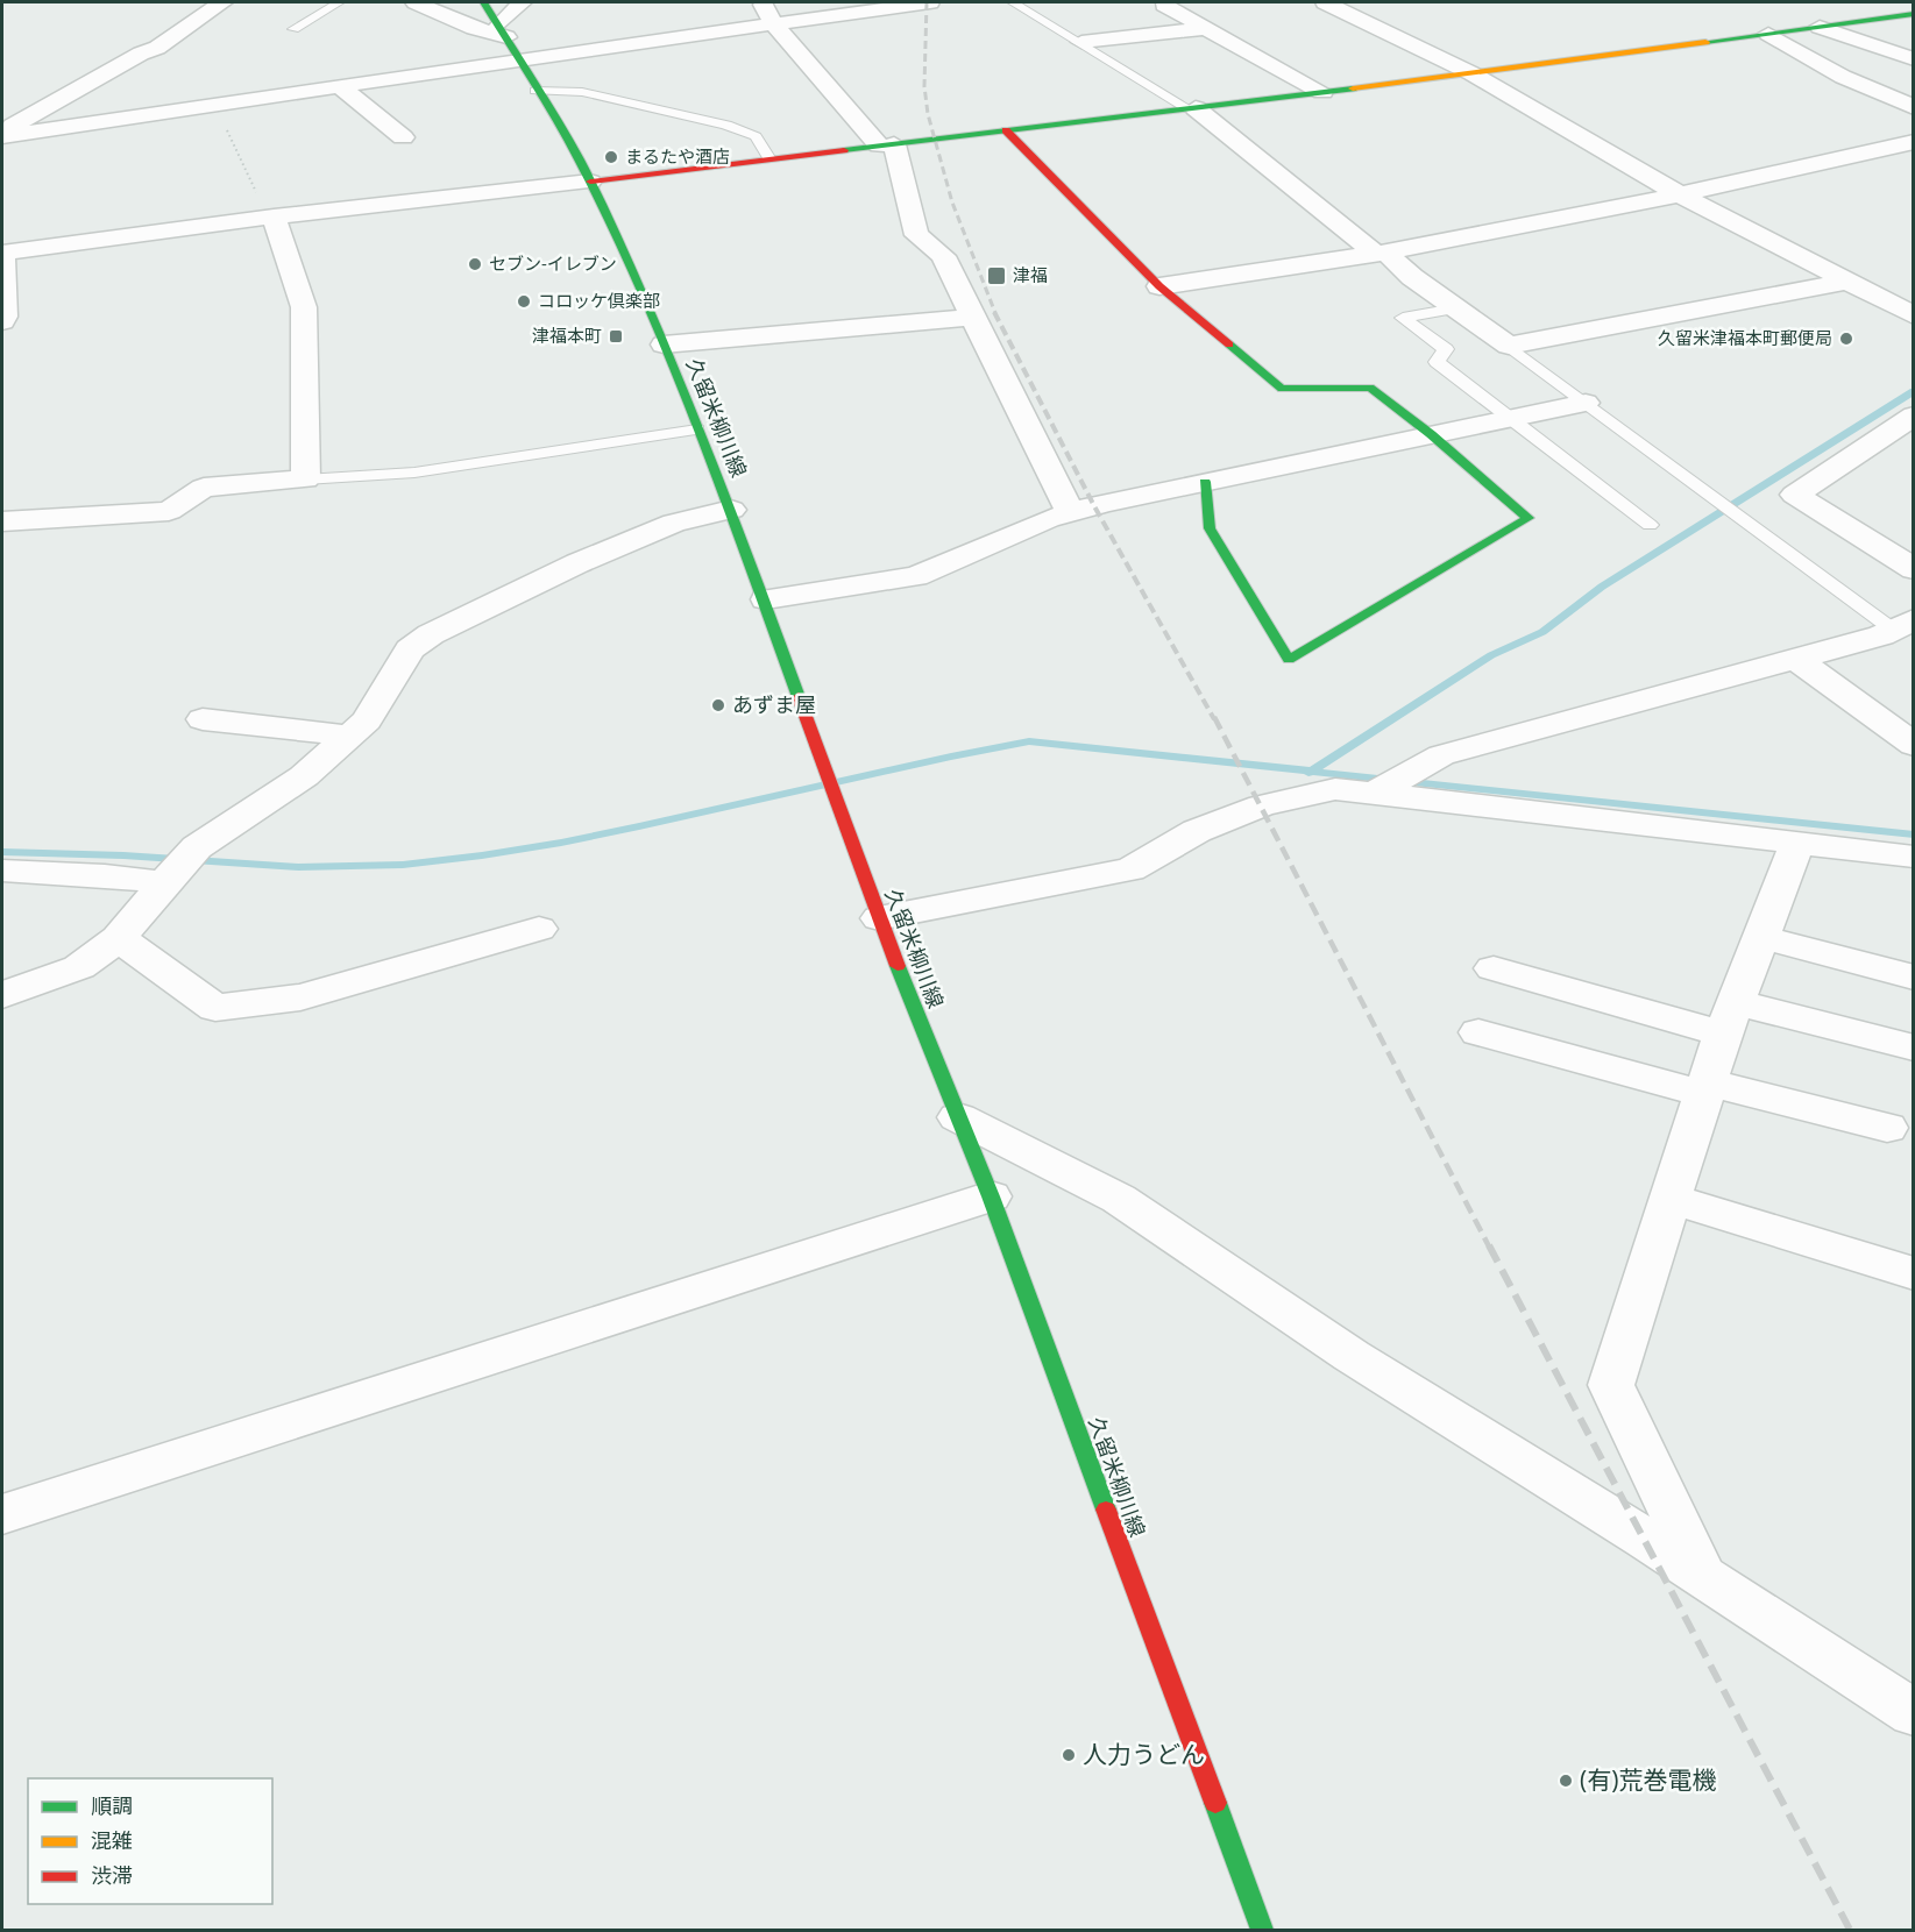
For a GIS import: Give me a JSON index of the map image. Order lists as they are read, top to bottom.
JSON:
{
  "streets": {
    "street": ["久留米柳川線"]
  },
  "places": {
    "other": [
      "まるたや酒店",
      "セブン-イレブン",
      "コロッケ倶楽部",
      "久留米津福本町郵便局",
      "あずま屋",
      "人力うどん",
      "(有)荒巻電機"
    ],
    "transit": ["津福", "津福本町"]
  },
  "legend": ["順調", "混雑", "渋滞"]
}
